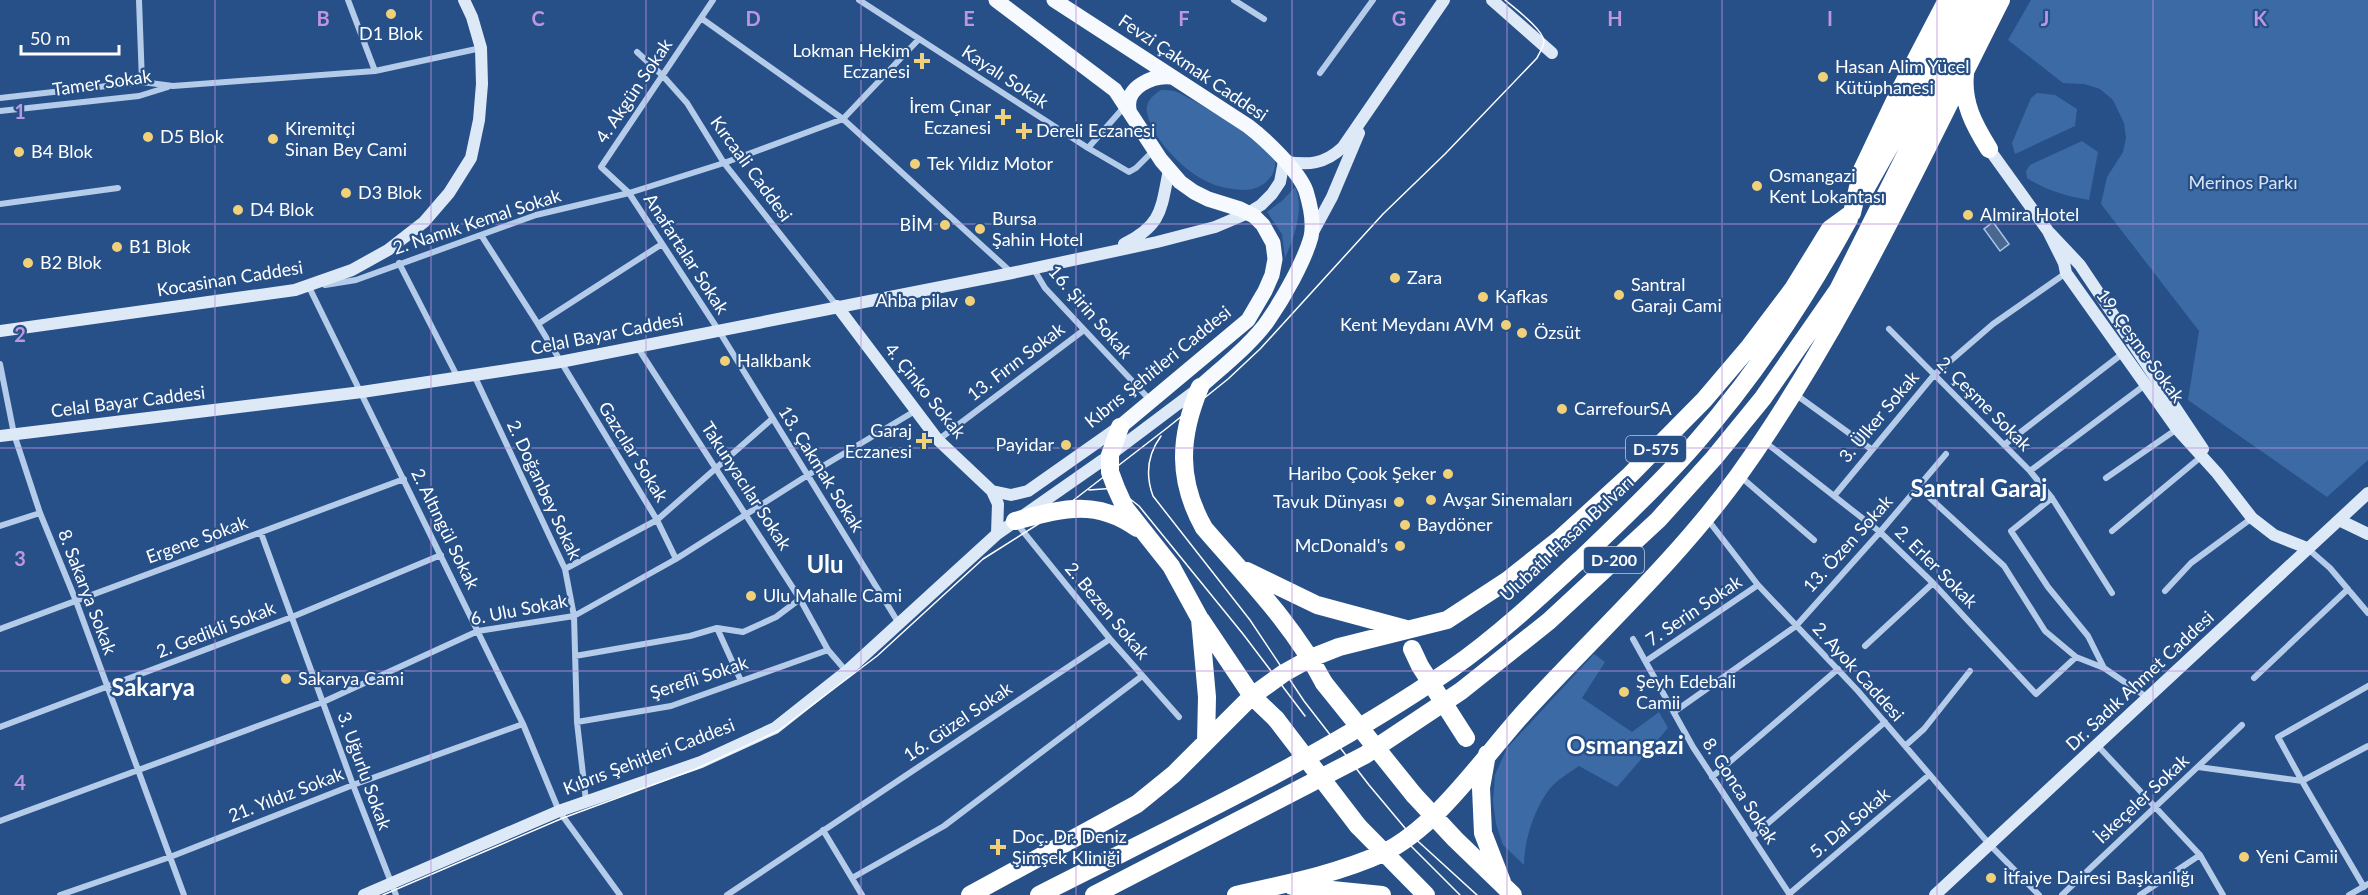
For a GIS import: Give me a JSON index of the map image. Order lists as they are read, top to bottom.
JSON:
{
  "streets": {
    "highway": ["D-575", "Ulubatlı Hasan Bulvarı", "D-200"],
    "main road": [
      "Fevzi Çakmak Caddesi",
      "Kocasinan Caddesi",
      "Celal Bayar Caddesi",
      "19. Çeşme Sokak",
      "Kıbrıs Şehitleri Caddesi",
      "4. Çinko Sokak",
      "Dr. Sadık Ahmet Caddesi"
    ],
    "street": [
      "Kayalı Sokak",
      "Tamer Sokak",
      "4. Akgün Sokak",
      "Kırcaali Caddesi",
      "2. Namık Kemal Sokak",
      "Anafartalar Sokak",
      "16. Şirin Sokak",
      "13. Fırın Sokak",
      "2. Çeşme Sokak",
      "3. Ülker Sokak",
      "Gazcılar Sokak",
      "13. Çakmak Sokak",
      "Takunyacılar Sokak",
      "2. Doğanbey Sokak",
      "2. Altıngül Sokak",
      "Ergene Sokak",
      "13. Özen Sokak",
      "2. Erler Sokak",
      "8. Sakarya Sokak",
      "6. Ulu Sokak",
      "2. Bezen Sokak",
      "7. Serin Sokak",
      "2. Gedikli Sokak",
      "2. Ayok Caddesi",
      "Şerefli Sokak",
      "16. Güzel Sokak",
      "3. Uğurlu Sokak",
      "8. Gonca Sokak",
      "21. Yıldız Sokak",
      "İskeçeler Sokak",
      "5. Dal Sokak"
    ]
  },
  "crossings": [
    ["Fevzi Çakmak Caddesi", "Celal Bayar Caddesi"],
    ["4. Akgün Sokak", "Kırcaali Caddesi"],
    ["4. Akgün Sokak", "2. Namık Kemal Sokak"],
    ["4. Akgün Sokak", "Anafartalar Sokak"],
    ["Kırcaali Caddesi", "2. Namık Kemal Sokak"],
    ["Kırcaali Caddesi", "Celal Bayar Caddesi"],
    ["Kırcaali Caddesi", "4. Çinko Sokak"],
    ["2. Namık Kemal Sokak", "Anafartalar Sokak"],
    ["2. Namık Kemal Sokak", "Kocasinan Caddesi"],
    ["2. Namık Kemal Sokak", "Gazcılar Sokak"],
    ["2. Namık Kemal Sokak", "2. Altıngül Sokak"],
    ["Anafartalar Sokak", "Celal Bayar Caddesi"],
    ["Anafartalar Sokak", "13. Çakmak Sokak"],
    ["Kocasinan Caddesi", "2. Altıngül Sokak"],
    ["16. Şirin Sokak", "Celal Bayar Caddesi"],
    ["16. Şirin Sokak", "13. Fırın Sokak"],
    ["16. Şirin Sokak", "Kıbrıs Şehitleri Caddesi"],
    ["Celal Bayar Caddesi", "Kıbrıs Şehitleri Caddesi"],
    ["Celal Bayar Caddesi", "4. Çinko Sokak"],
    ["Celal Bayar Caddesi", "Gazcılar Sokak"],
    ["Celal Bayar Caddesi", "13. Çakmak Sokak"],
    ["Celal Bayar Caddesi", "Takunyacılar Sokak"],
    ["Celal Bayar Caddesi", "2. Doğanbey Sokak"],
    ["Celal Bayar Caddesi", "2. Altıngül Sokak"],
    ["Celal Bayar Caddesi", "8. Sakarya Sokak"],
    ["19. Çeşme Sokak", "3. Ülker Sokak"],
    ["19. Çeşme Sokak", "Dr. Sadık Ahmet Caddesi"],
    ["13. Fırın Sokak", "4. Çinko Sokak"],
    ["Kıbrıs Şehitleri Caddesi", "4. Çinko Sokak"],
    ["Kıbrıs Şehitleri Caddesi", "13. Çakmak Sokak"],
    ["Kıbrıs Şehitleri Caddesi", "Takunyacılar Sokak"],
    ["Kıbrıs Şehitleri Caddesi", "2. Doğanbey Sokak"],
    ["Kıbrıs Şehitleri Caddesi", "2. Altıngül Sokak"],
    ["Kıbrıs Şehitleri Caddesi", "2. Bezen Sokak"],
    ["Kıbrıs Şehitleri Caddesi", "3. Uğurlu Sokak"],
    ["4. Çinko Sokak", "6. Ulu Sokak"],
    ["2. Çeşme Sokak", "3. Ülker Sokak"],
    ["3. Ülker Sokak", "2. Erler Sokak"],
    ["D-575", "Ulubatlı Hasan Bulvarı"],
    ["Gazcılar Sokak", "6. Ulu Sokak"],
    ["13. Çakmak Sokak", "6. Ulu Sokak"],
    ["Takunyacılar Sokak", "6. Ulu Sokak"],
    ["Takunyacılar Sokak", "Şerefli Sokak"],
    ["2. Doğanbey Sokak", "6. Ulu Sokak"],
    ["2. Doğanbey Sokak", "Şerefli Sokak"],
    ["2. Altıngül Sokak", "Ergene Sokak"],
    ["2. Altıngül Sokak", "6. Ulu Sokak"],
    ["2. Altıngül Sokak", "2. Gedikli Sokak"],
    ["2. Altıngül Sokak", "21. Yıldız Sokak"],
    ["Ergene Sokak", "8. Sakarya Sokak"],
    ["Ergene Sokak", "3. Uğurlu Sokak"],
    ["13. Özen Sokak", "2. Erler Sokak"],
    ["13. Özen Sokak", "2. Ayok Caddesi"],
    ["13. Özen Sokak", "8. Gonca Sokak"],
    ["8. Sakarya Sokak", "6. Ulu Sokak"],
    ["8. Sakarya Sokak", "2. Gedikli Sokak"],
    ["8. Sakarya Sokak", "21. Yıldız Sokak"],
    ["6. Ulu Sokak", "3. Uğurlu Sokak"],
    ["2. Bezen Sokak", "16. Güzel Sokak"],
    ["7. Serin Sokak", "2. Ayok Caddesi"],
    ["7. Serin Sokak", "8. Gonca Sokak"],
    ["2. Gedikli Sokak", "3. Uğurlu Sokak"],
    ["2. Ayok Caddesi", "Dr. Sadık Ahmet Caddesi"],
    ["2. Ayok Caddesi", "5. Dal Sokak"],
    ["3. Uğurlu Sokak", "21. Yıldız Sokak"],
    ["8. Gonca Sokak", "5. Dal Sokak"]
  ],
  "districts": [
    "Santral Garaj",
    "Ulu",
    "Sakarya",
    "Osmangazi"
  ],
  "parks": ["Merinos Parkı"],
  "places": {
    "other": [
      "D1 Blok",
      "Hasan Alim Yücel Kütüphanesi",
      "D5 Blok",
      "Kiremitçi Sinan Bey Cami",
      "B4 Blok",
      "Tek Yıldız Motor",
      "Osmangazi Kent Lokantası",
      "D3 Blok",
      "D4 Blok",
      "Almira Hotel",
      "BİM",
      "Bursa Şahin Hotel",
      "B1 Blok",
      "B2 Blok",
      "Zara",
      "Santral Garajı Cami",
      "Kafkas",
      "Ahba pilav",
      "Kent Meydanı AVM",
      "Özsüt",
      "Halkbank",
      "CarrefourSA",
      "Payidar",
      "Haribo Çook Şeker",
      "Avşar Sinemaları",
      "Tavuk Dünyası",
      "Baydöner",
      "McDonald's",
      "Ulu Mahalle Cami",
      "Sakarya Cami",
      "Şeyh Edebali Camii",
      "Yeni Camii",
      "İtfaiye Dairesi Başkanlığı"
    ],
    "health": [
      "Lokman Hekim Eczanesi",
      "İrem Çınar Eczanesi",
      "Dereli Eczanesi",
      "Garaj Eczanesi",
      "Doç. Dr. Deniz Şimşek Kliniği"
    ]
  },
  "scale_bar": "50 m",
  "grid": {
    "columns": [
      "B",
      "C",
      "D",
      "E",
      "F",
      "G",
      "H",
      "I",
      "J",
      "K"
    ],
    "rows": [
      "1",
      "2",
      "3",
      "4"
    ]
  }
}
